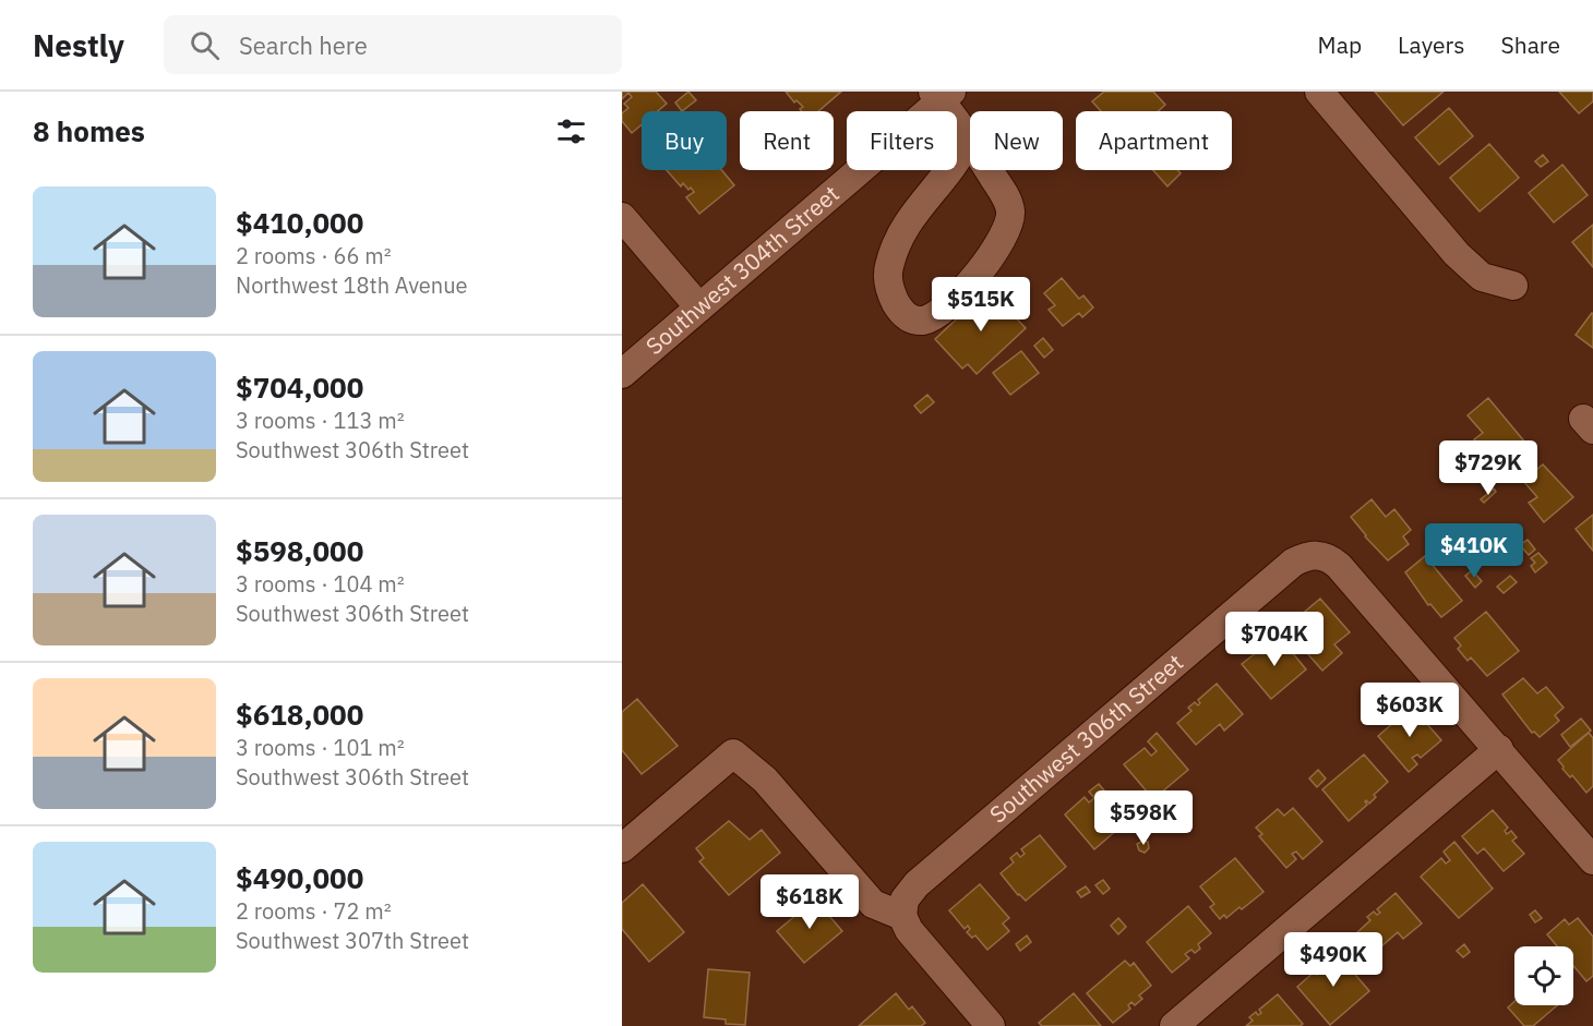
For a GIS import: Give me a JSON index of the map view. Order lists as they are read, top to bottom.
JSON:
{
  "streets": {
    "street": ["Southwest 304th Street", "Southwest 306th Street"]
  },
  "page": {
    "header": "Nestly",
    "search": "Search here",
    "nav": ["Map", "Layers", "Share"],
    "heading": "8 homes",
    "chip": [
      "Buy",
      "Rent",
      "Filters",
      "New",
      "Apartment"
    ],
    "list": [
      {
        "name": "$410,000",
        "note": "2 rooms · 66 m² · Northwest 18th Avenue"
      },
      {
        "name": "$704,000",
        "note": "3 rooms · 113 m² · Southwest 306th Street"
      },
      {
        "name": "$598,000",
        "note": "3 rooms · 104 m² · Southwest 306th Street"
      },
      {
        "name": "$618,000",
        "note": "3 rooms · 101 m² · Southwest 306th Street"
      },
      {
        "name": "$490,000",
        "note": "2 rooms · 72 m² · Southwest 307th Street"
      }
    ],
    "price": [
      "$515K",
      "$729K",
      "$410K",
      "$704K",
      "$603K",
      "$598K",
      "$618K",
      "$490K"
    ]
  }
}
